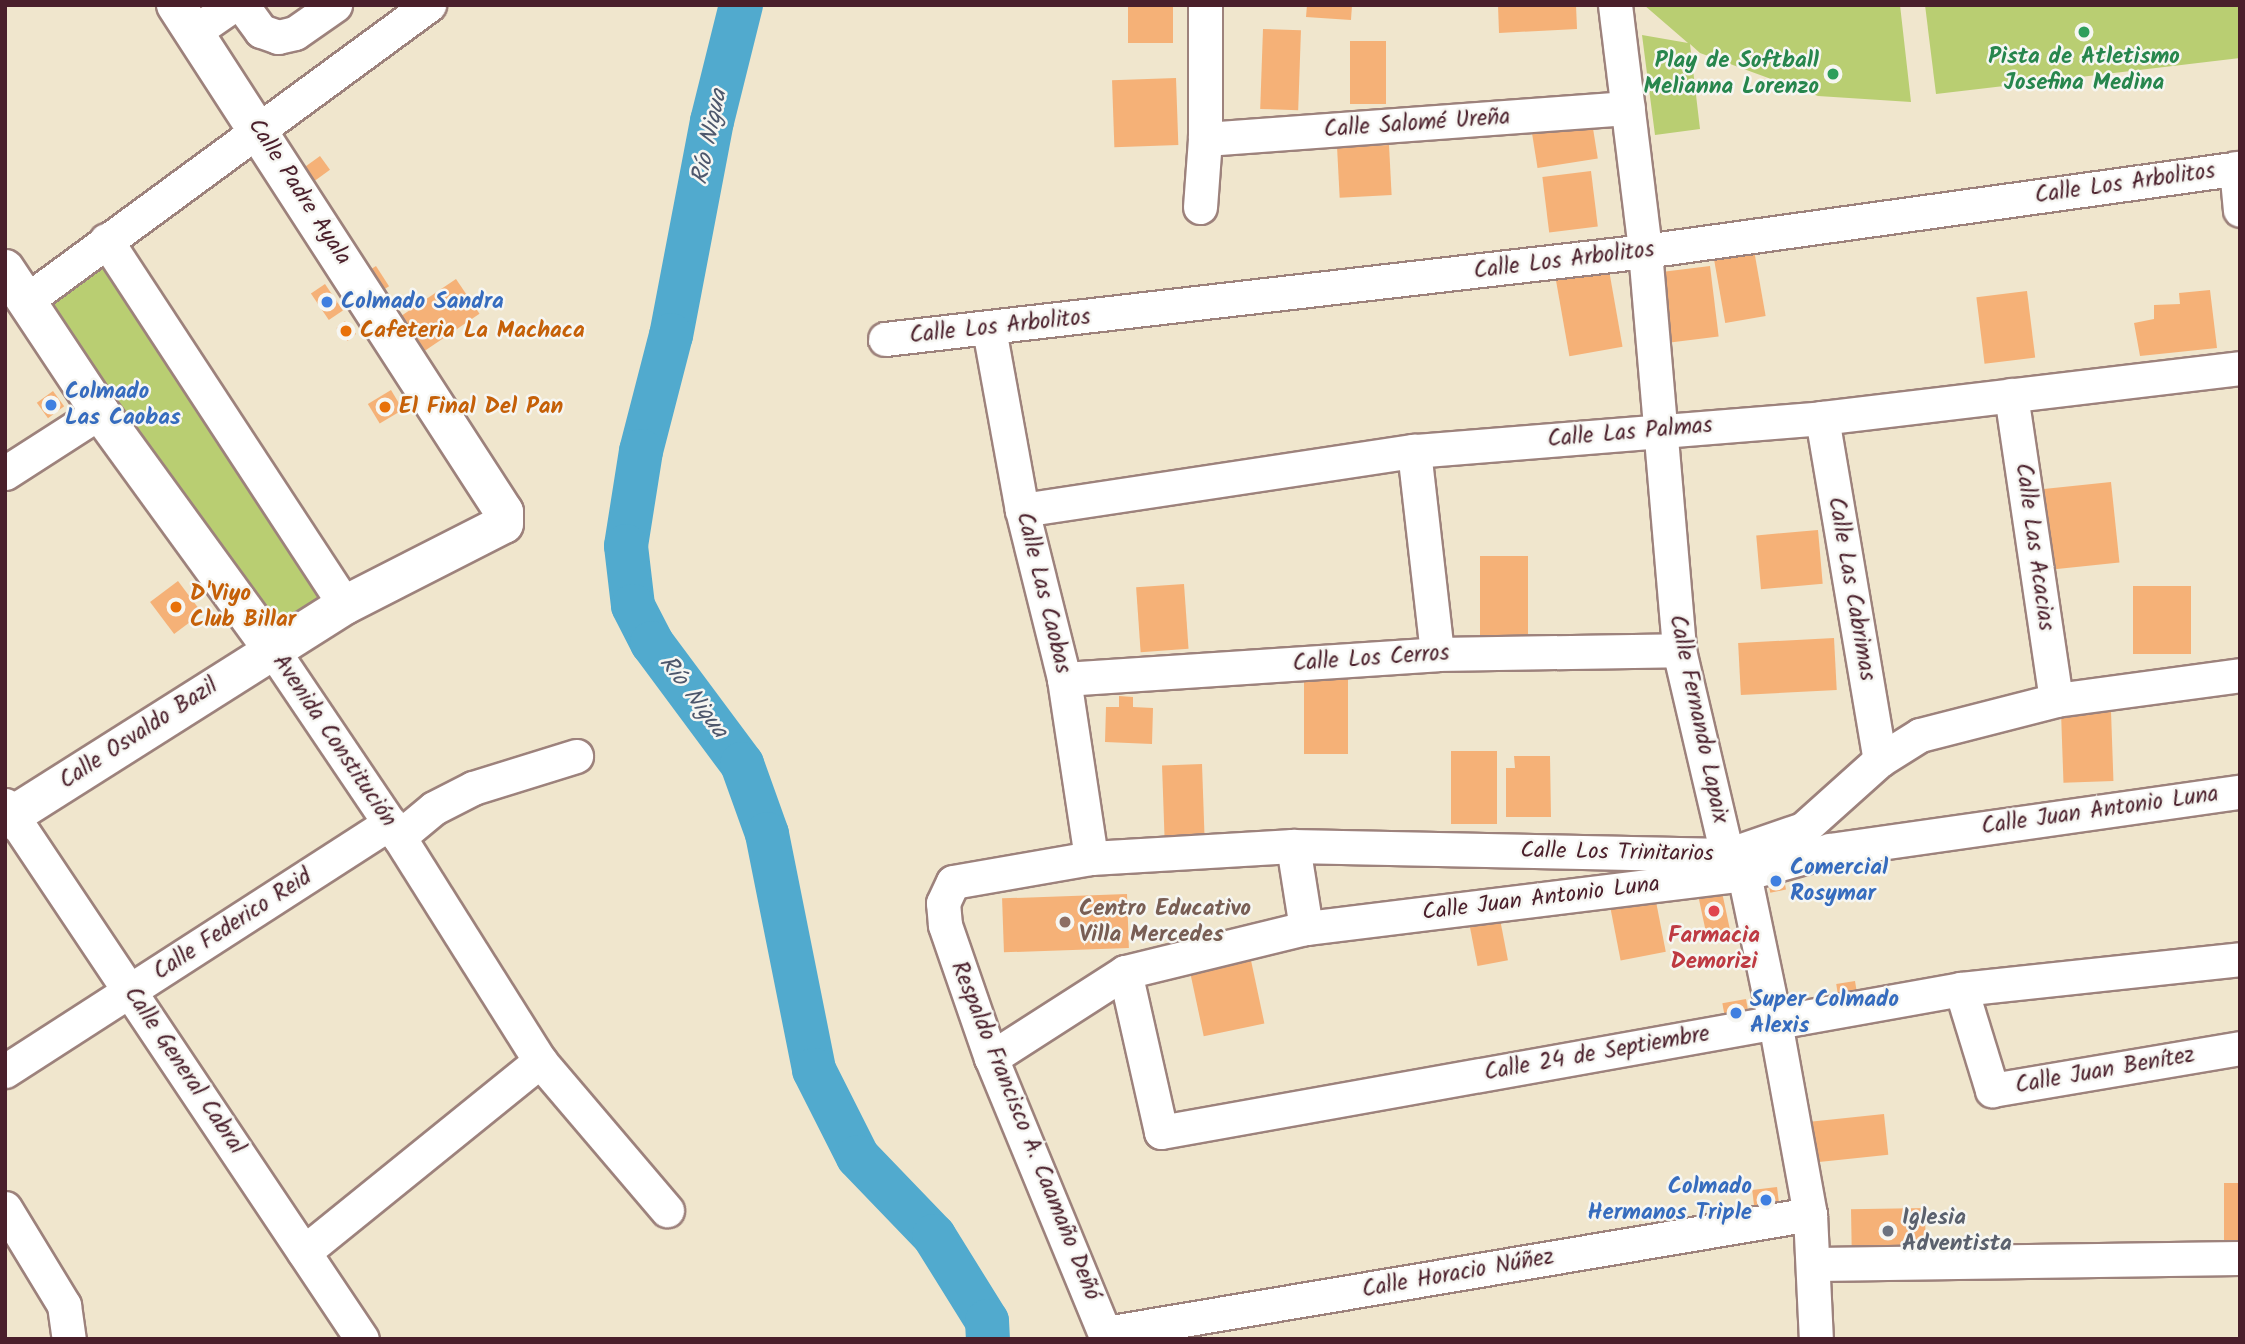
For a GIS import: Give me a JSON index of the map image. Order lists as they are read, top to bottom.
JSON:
{
  "streets": {
    "main road": ["Calle Padre Ayala", "Calle Osvaldo Bazil", "Avenida Constitución"],
    "street": [
      "Calle Salomé Ureña",
      "Calle Los Arbolitos",
      "Calle Las Palmas",
      "Calle Las Acacias",
      "Calle Las Cabrimas",
      "Calle Las Caobas",
      "Calle Los Cerros",
      "Calle Fernando Lapaix",
      "Calle Juan Antonio Luna",
      "Calle Los Trinitarios",
      "Calle Federico Reid",
      "Calle 24 de Septiembre",
      "Calle General Cabral",
      "Calle Juan Benítez",
      "Respaldo Francisco A. Caamaño Deñó",
      "Calle Horacio Núñez"
    ]
  },
  "crossings": [
    ["Calle Salomé Ureña", "Calle Fernando Lapaix"],
    ["Calle Los Arbolitos", "Calle Las Caobas"],
    ["Calle Los Arbolitos", "Calle Fernando Lapaix"],
    ["Calle Padre Ayala", "Calle Osvaldo Bazil"],
    ["Calle Las Palmas", "Calle Las Acacias"],
    ["Calle Las Palmas", "Calle Las Cabrimas"],
    ["Calle Las Palmas", "Calle Las Caobas"],
    ["Calle Las Palmas", "Calle Fernando Lapaix"],
    ["Calle Las Acacias", "Calle Los Trinitarios"],
    ["Calle Las Cabrimas", "Calle Los Trinitarios"],
    ["Calle Las Caobas", "Calle Los Cerros"],
    ["Calle Las Caobas", "Calle Los Trinitarios"],
    ["Calle Los Cerros", "Calle Fernando Lapaix"],
    ["Calle Fernando Lapaix", "Calle Juan Antonio Luna"],
    ["Calle Fernando Lapaix", "Calle Los Trinitarios"],
    ["Calle Fernando Lapaix", "Calle 24 de Septiembre"],
    ["Calle Fernando Lapaix", "Calle Horacio Núñez"],
    ["Calle Osvaldo Bazil", "Avenida Constitución"],
    ["Calle Osvaldo Bazil", "Calle General Cabral"],
    ["Avenida Constitución", "Calle Federico Reid"],
    ["Calle Juan Antonio Luna", "Calle Los Trinitarios"],
    ["Calle Juan Antonio Luna", "Calle 24 de Septiembre"],
    ["Calle Juan Antonio Luna", "Respaldo Francisco A. Caamaño Deñó"],
    ["Calle Los Trinitarios", "Respaldo Francisco A. Caamaño Deñó"],
    ["Calle Federico Reid", "Calle General Cabral"],
    ["Calle 24 de Septiembre", "Calle Juan Benítez"],
    ["Respaldo Francisco A. Caamaño Deñó", "Calle Horacio Núñez"]
  ],
  "water": ["Río Nigua"],
  "places": [
    "Pista de Atletismo Josefina Medina",
    "Play de Softball Melianna Lorenzo",
    "Colmado Sandra",
    "Cafeteria La Machaca",
    "Colmado Las Caobas",
    "El Final Del Pan",
    "D'Viyo Club Billar",
    "Comercial Rosymar",
    "Farmacia Demorizi",
    "Centro Educativo Villa Mercedes",
    "Super Colmado Alexis",
    "Colmado Hermanos Triple",
    "Iglesia Adventista"
  ]
}
